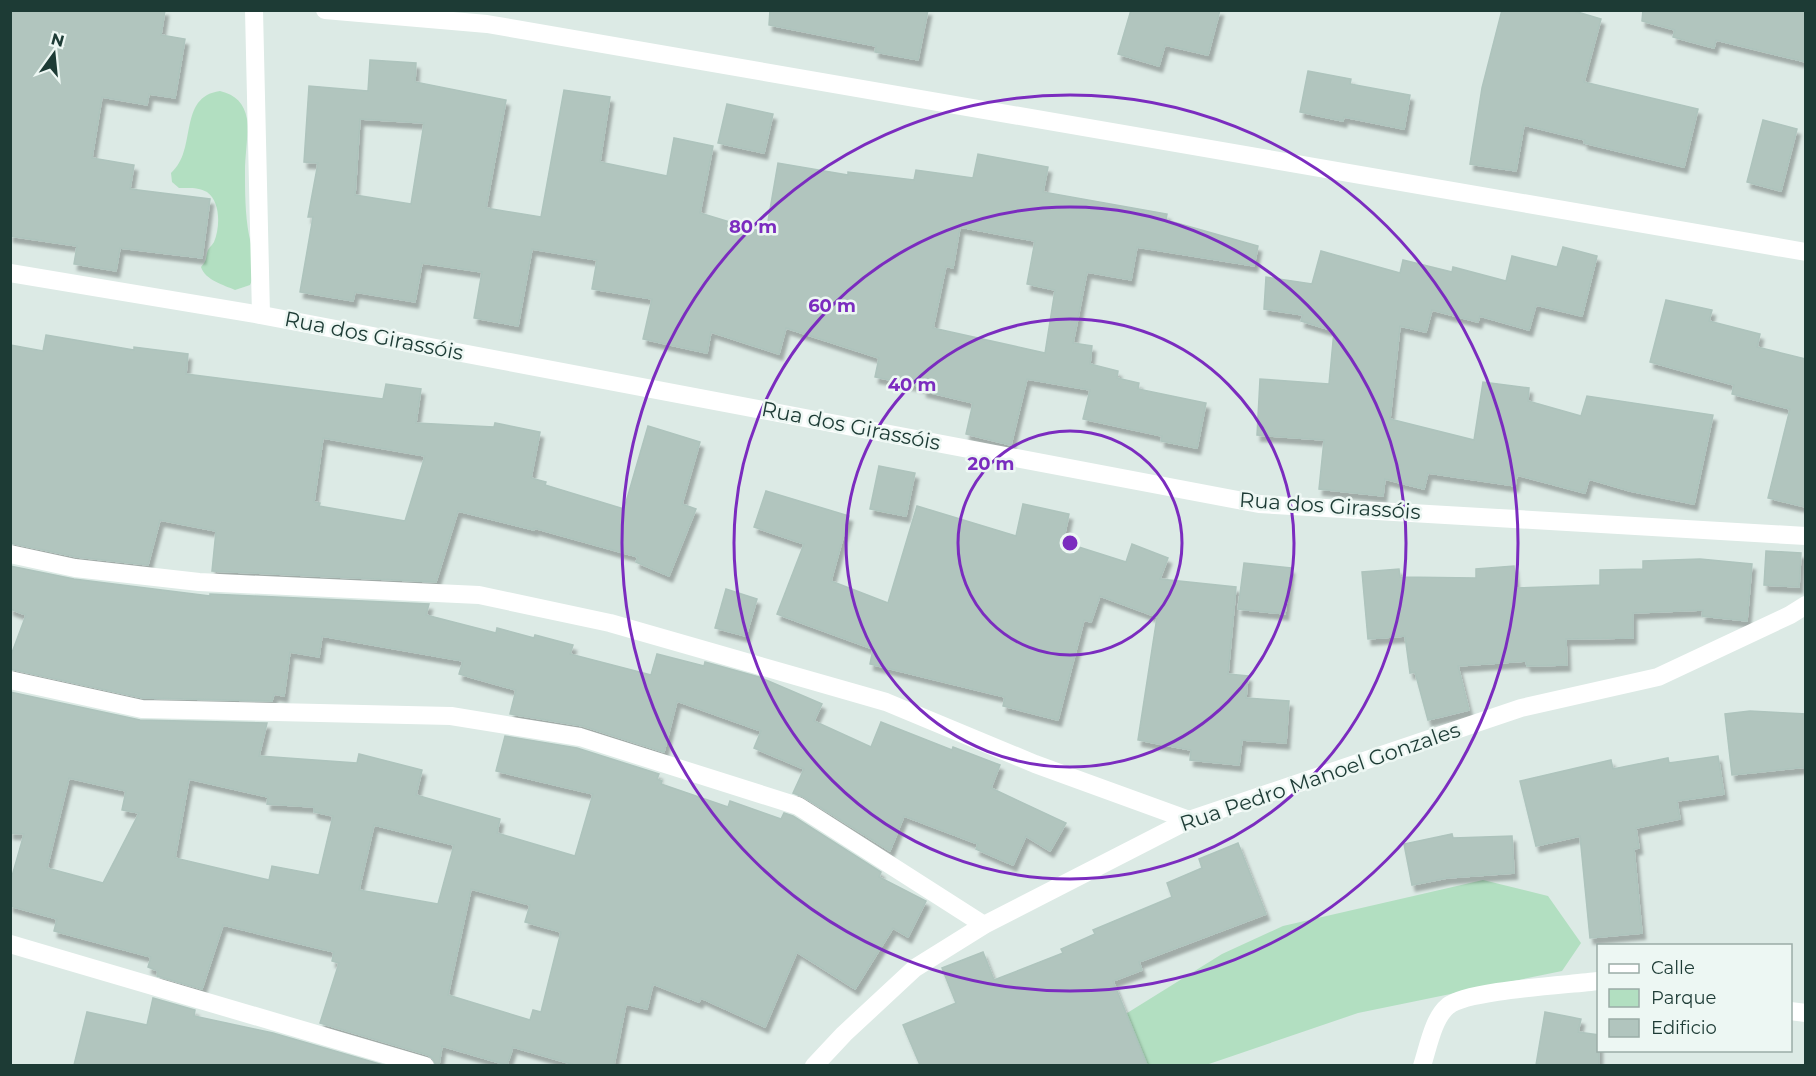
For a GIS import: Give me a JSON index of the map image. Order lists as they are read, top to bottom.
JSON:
{
  "streets": {
    "street": ["Rua dos Girassóis", "Rua Pedro Manoel Gonzales"]
  },
  "legend": ["Calle", "Parque", "Edificio"],
  "north": "top",
  "rings": [
    "80 m",
    "60 m",
    "40 m",
    "20 m"
  ]
}
